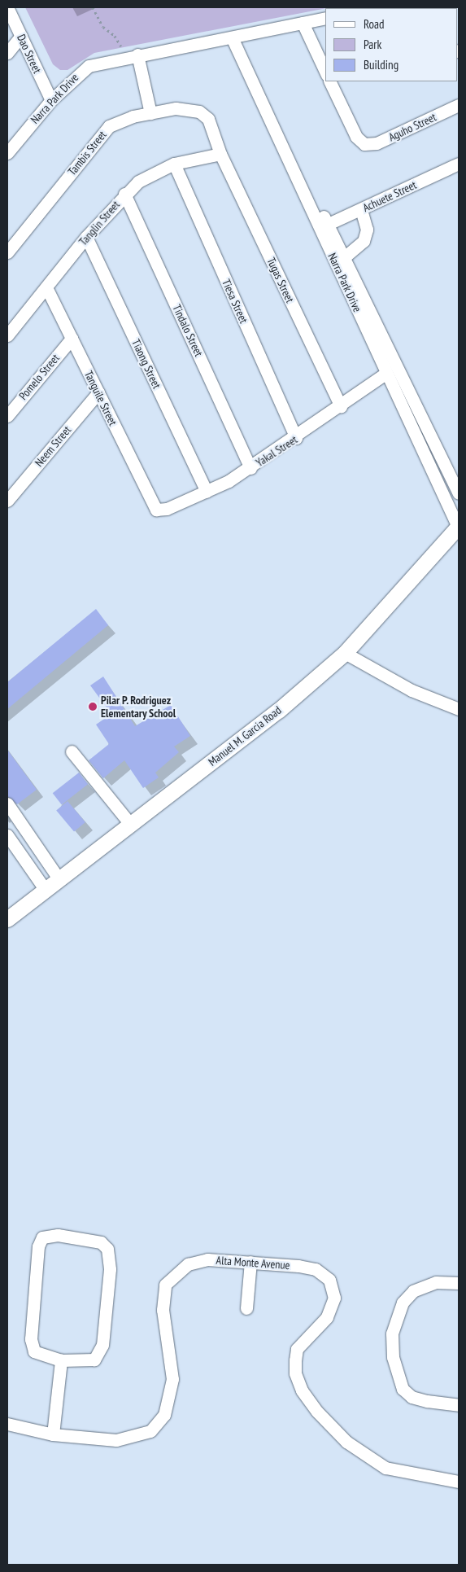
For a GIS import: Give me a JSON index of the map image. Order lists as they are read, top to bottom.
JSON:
{
  "streets": {
    "main road": ["Manuel M. Garcia Road"],
    "street": [
      "Dao Street",
      "Narra Park Drive",
      "Aguho Street",
      "Tambis Street",
      "Achuete Street",
      "Tanglin Street",
      "Tugas Street",
      "Tiesa Street",
      "Tindalo Street",
      "Tiaong Street",
      "Pomelo Street",
      "Tanguile Street",
      "Neem Street",
      "Yakal Street",
      "Alta Monte Avenue"
    ]
  },
  "crossings": [
    ["Dao Street", "Narra Park Drive"],
    ["Narra Park Drive", "Achuete Street"],
    ["Narra Park Drive", "Yakal Street"],
    ["Narra Park Drive", "Manuel M. Garcia Road"],
    ["Tambis Street", "Tanglin Street"],
    ["Tambis Street", "Tugas Street"],
    ["Tanglin Street", "Tugas Street"],
    ["Tanglin Street", "Tiesa Street"],
    ["Tanglin Street", "Tindalo Street"],
    ["Tanglin Street", "Tiaong Street"],
    ["Tanglin Street", "Tanguile Street"],
    ["Tugas Street", "Yakal Street"],
    ["Tiesa Street", "Yakal Street"],
    ["Tindalo Street", "Yakal Street"],
    ["Tiaong Street", "Yakal Street"],
    ["Pomelo Street", "Tanguile Street"],
    ["Tanguile Street", "Neem Street"],
    ["Tanguile Street", "Yakal Street"]
  ],
  "places": ["Pilar P. Rodriguez Elementary School"],
  "legend": ["Road", "Park", "Building"]
}
